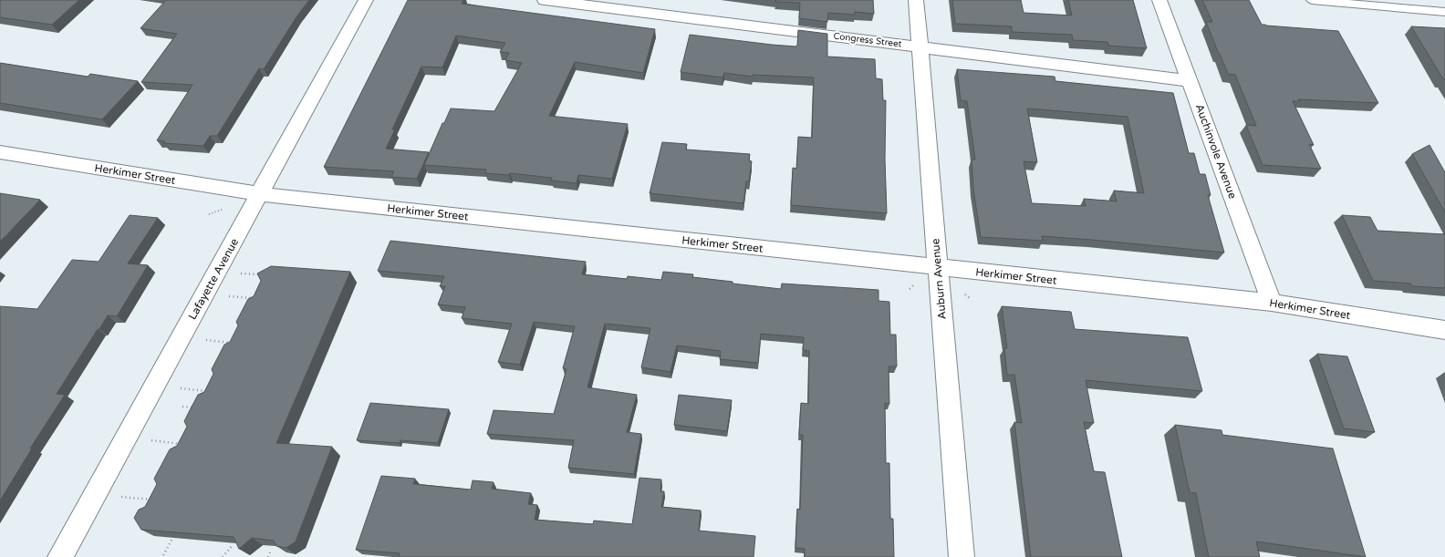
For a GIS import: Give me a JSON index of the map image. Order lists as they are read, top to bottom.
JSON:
{
  "streets": {
    "street": [
      "Congress Street",
      "Auchinvole Avenue",
      "Herkimer Street",
      "Lafayette Avenue",
      "Auburn Avenue"
    ]
  },
  "crossings": [
    ["Congress Street", "Auchinvole Avenue"],
    ["Congress Street", "Auburn Avenue"],
    ["Auchinvole Avenue", "Herkimer Street"],
    ["Herkimer Street", "Lafayette Avenue"],
    ["Herkimer Street", "Auburn Avenue"]
  ]
}
